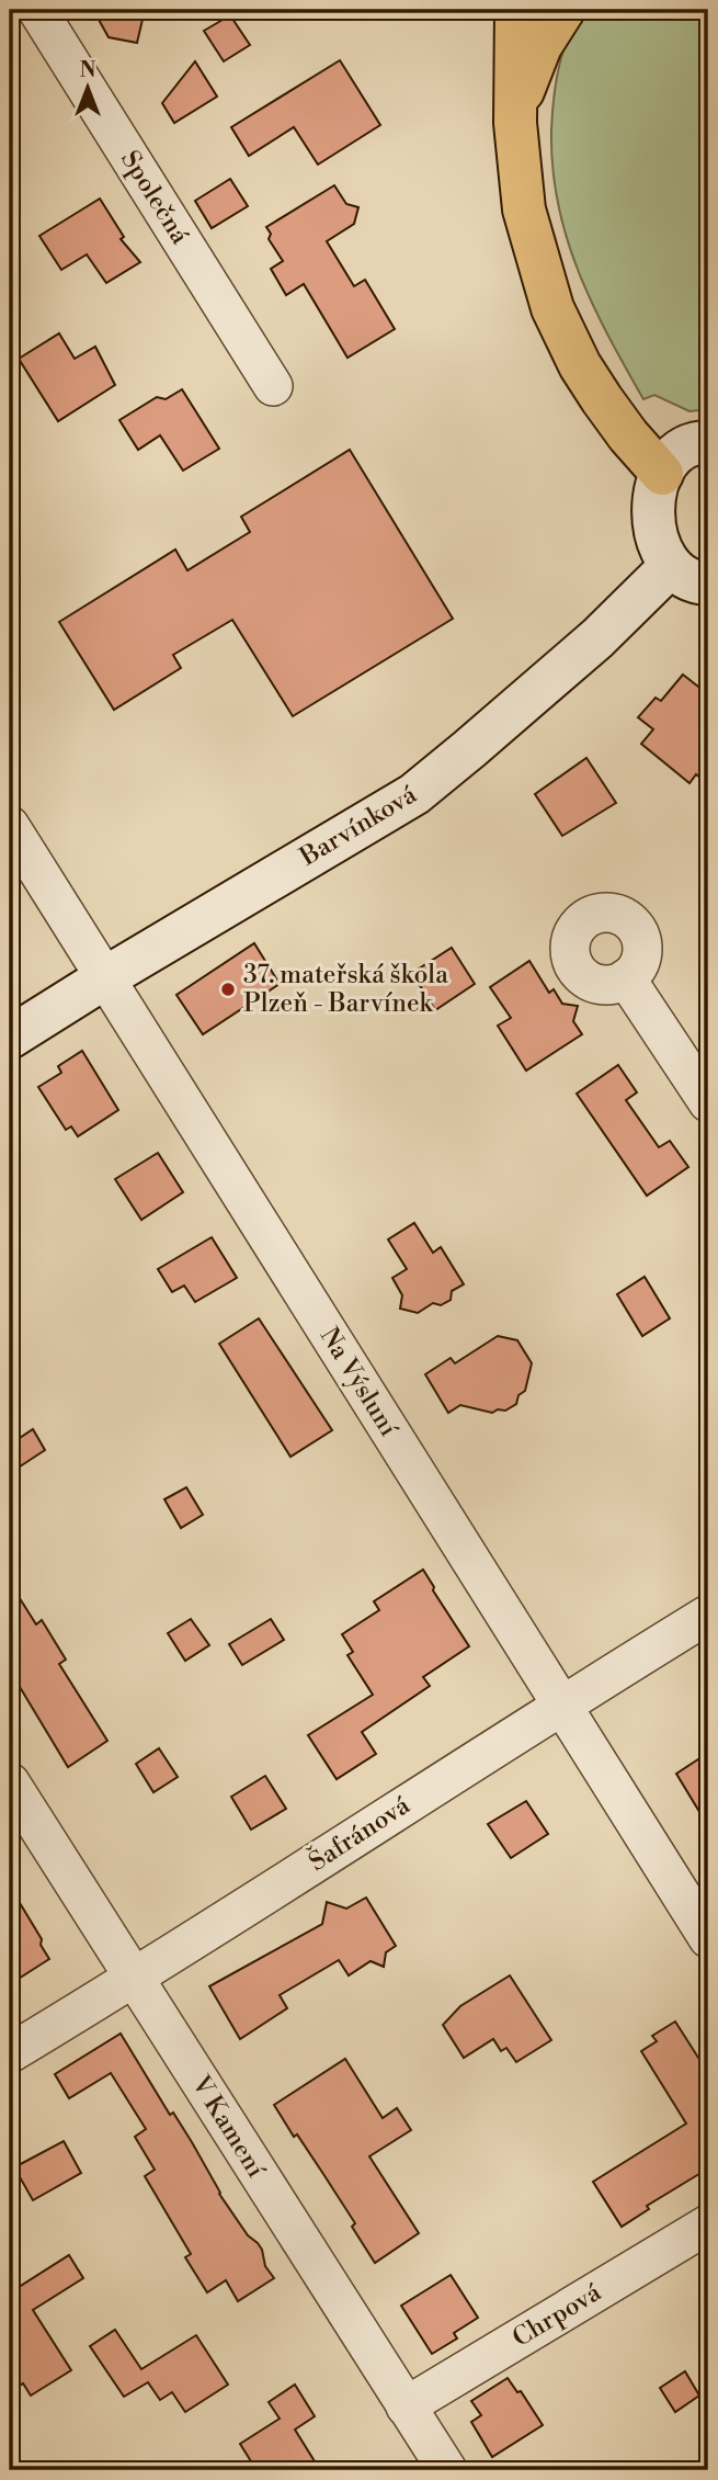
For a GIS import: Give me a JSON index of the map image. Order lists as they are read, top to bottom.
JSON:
{
  "streets": {
    "street": [
      "Společná",
      "Barvínková",
      "Na Výsluní",
      "Šafránová",
      "V Kamení",
      "Chrpová"
    ]
  },
  "crossings": [
    ["Barvínková", "Na Výsluní"],
    ["Na Výsluní", "Šafránová"],
    ["Šafránová", "V Kamení"],
    ["V Kamení", "Chrpová"]
  ],
  "places": ["37. mateřská škola Plzeň - Barvínek"],
  "north": "top"
}
